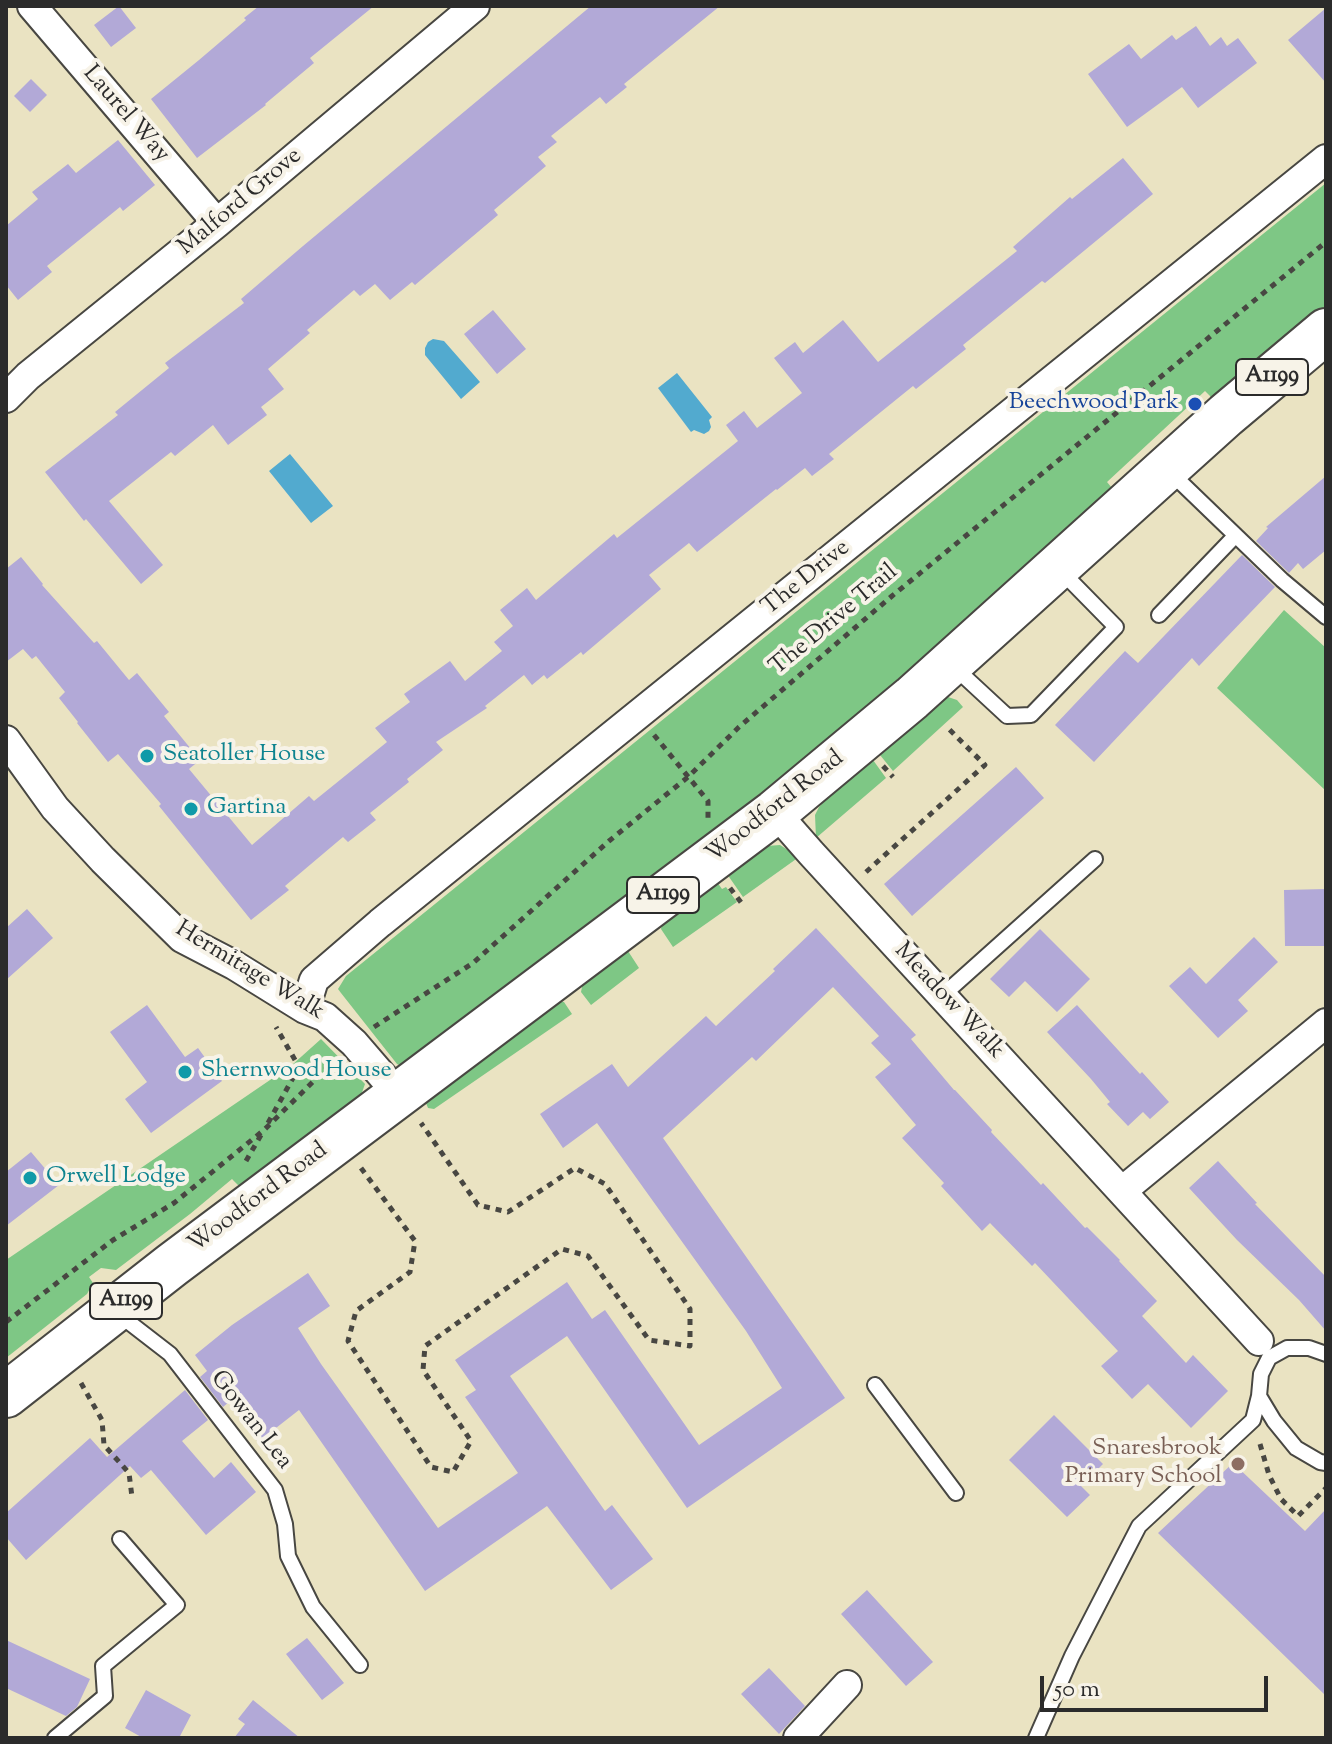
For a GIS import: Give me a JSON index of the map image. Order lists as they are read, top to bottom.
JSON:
{
  "streets": {
    "main road": ["A1199", "Woodford Road"],
    "street": [
      "Laurel Way",
      "Malford Grove",
      "The Drive",
      "Hermitage Walk",
      "Meadow Walk"
    ],
    "lane": ["Gowan Lea"],
    "path": ["The Drive Trail"]
  },
  "crossings": [
    ["Laurel Way", "Malford Grove"],
    ["The Drive", "Hermitage Walk"],
    ["Woodford Road", "Hermitage Walk"],
    ["Woodford Road", "Meadow Walk"],
    ["Woodford Road", "Gowan Lea"]
  ],
  "places": [
    "Beechwood Park",
    "Seatoller House",
    "Gartina",
    "Shernwood House",
    "Orwell Lodge",
    "Snaresbrook Primary School"
  ],
  "scale_bar": "50 m"
}
